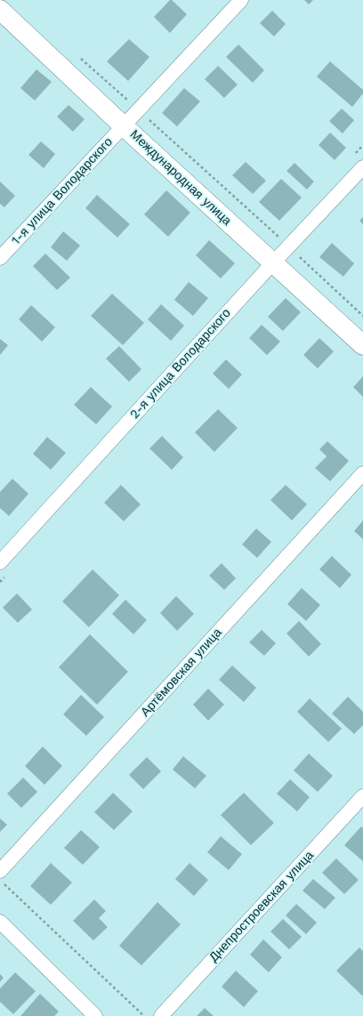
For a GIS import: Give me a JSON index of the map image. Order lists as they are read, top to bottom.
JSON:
{
  "streets": {
    "main road": ["Международная улица"],
    "street": [
      "1-я улица Володарского",
      "2-я улица Володарского",
      "Артёмовская улица",
      "Днепростроевская улица"
    ]
  },
  "crossings": [
    ["Международная улица", "1-я улица Володарского"],
    ["Международная улица", "2-я улица Володарского"]
  ]
}
